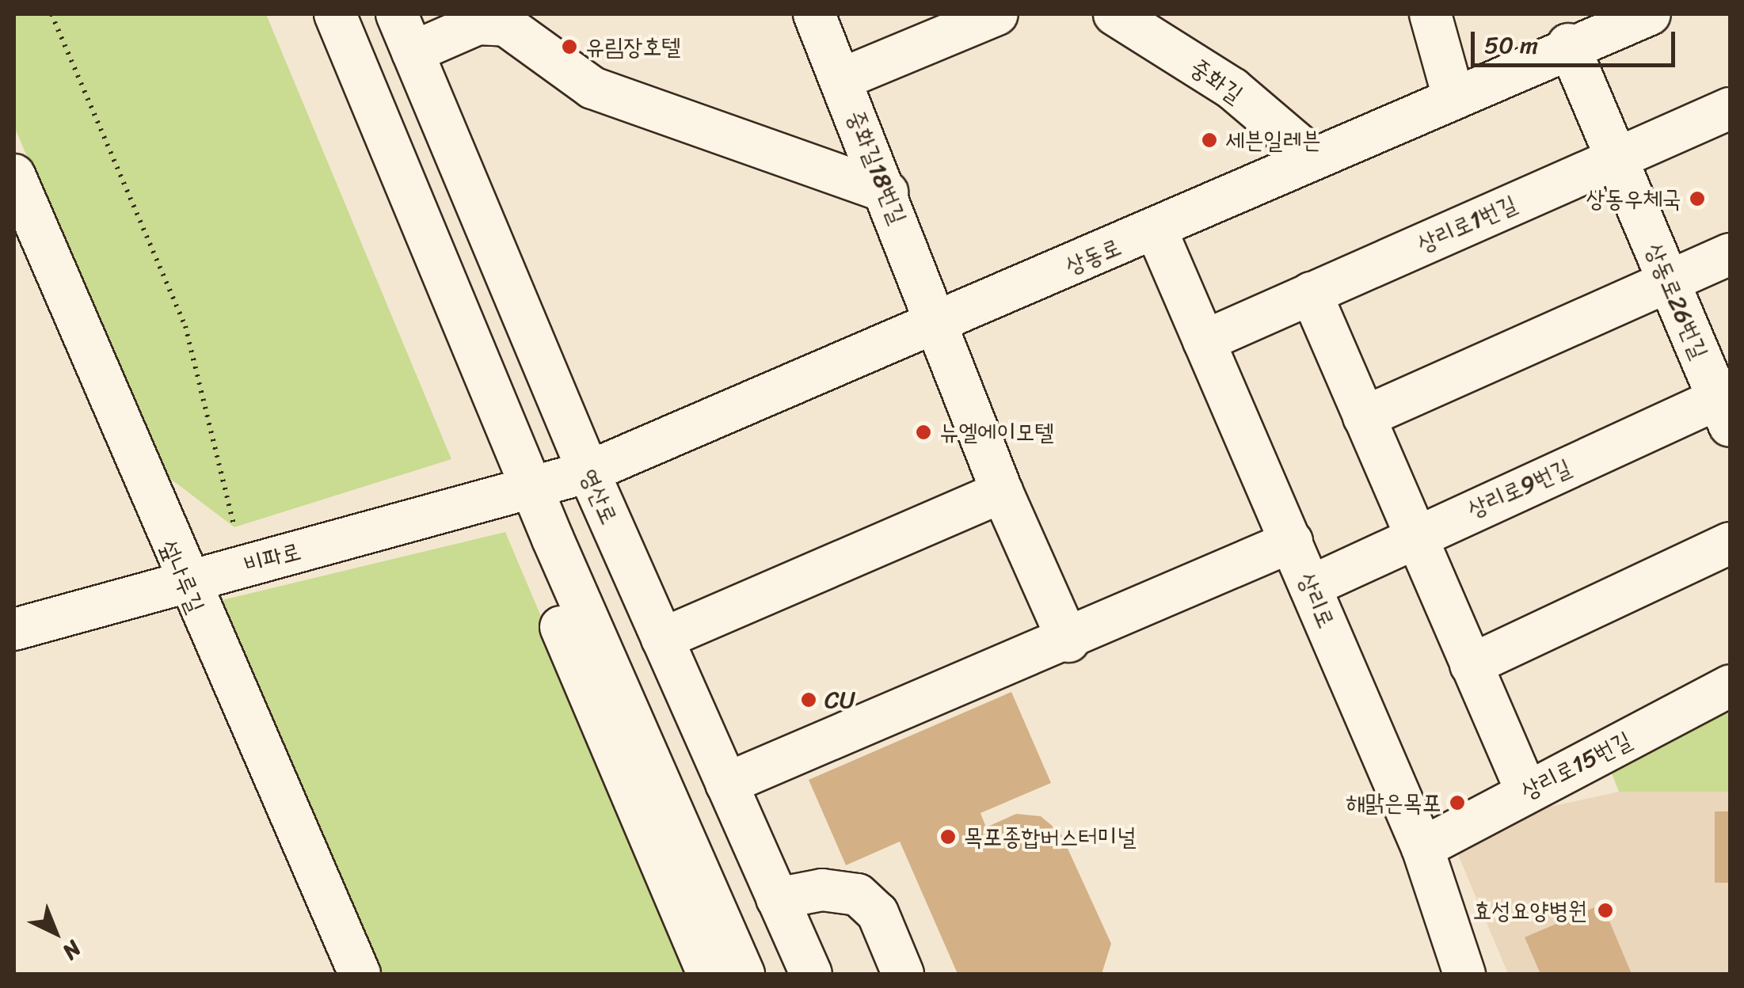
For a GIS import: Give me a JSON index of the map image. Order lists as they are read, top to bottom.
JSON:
{
  "streets": {
    "street": [
      "중화길",
      "중화길18번길",
      "상리로1번길",
      "상동로",
      "상동로26번길",
      "상리로9번길",
      "영산로",
      "비파로",
      "섶나루길",
      "상리로",
      "상리로15번길"
    ]
  },
  "crossings": [
    ["중화길", "상동로"],
    ["중화길18번길", "상동로"],
    ["상리로1번길", "상동로26번길"],
    ["상리로1번길", "상리로"],
    ["상동로", "상동로26번길"],
    ["상동로", "영산로"],
    ["상동로", "비파로"],
    ["상동로", "상리로"],
    ["상동로26번길", "상리로9번길"],
    ["상리로9번길", "상리로"],
    ["비파로", "섶나루길"],
    ["상리로", "상리로15번길"]
  ],
  "places": [
    "유림장호텔",
    "세븐일레븐",
    "상동우체국",
    "뉴엘에이모텔",
    "CU",
    "해맑은목포",
    "목포종합버스터미널",
    "효성요양병원"
  ],
  "scale_bar": "50 m",
  "north": "bottom right"
}
